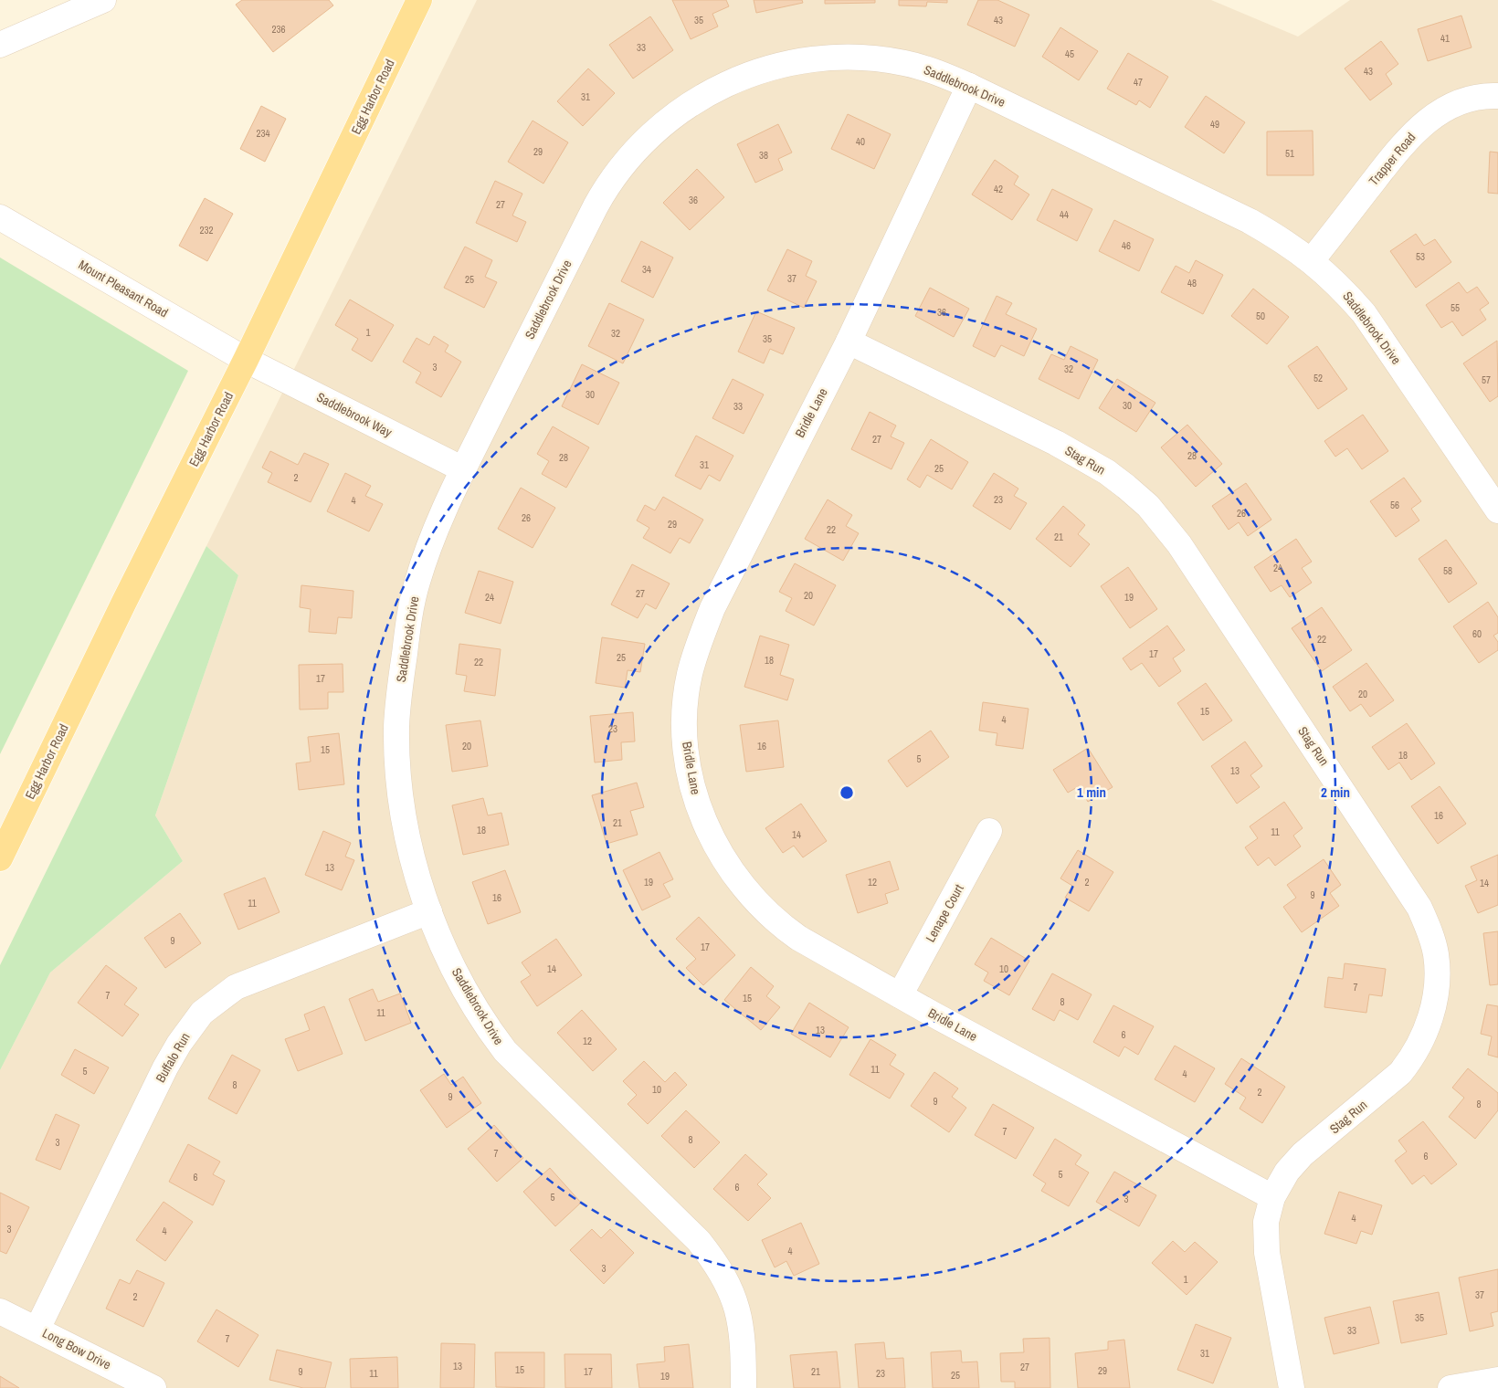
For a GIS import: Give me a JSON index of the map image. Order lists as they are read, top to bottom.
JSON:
{
  "streets": {
    "main road": ["Egg Harbor Road"],
    "street": [
      "Saddlebrook Drive",
      "Trapper Road",
      "Mount Pleasant Road",
      "Bridle Lane",
      "Saddlebrook Way",
      "Stag Run",
      "Lenape Court",
      "Buffalo Run",
      "Long Bow Drive"
    ]
  },
  "crossings": [
    ["Saddlebrook Drive", "Trapper Road"],
    ["Saddlebrook Drive", "Bridle Lane"],
    ["Saddlebrook Drive", "Saddlebrook Way"],
    ["Saddlebrook Drive", "Buffalo Run"],
    ["Egg Harbor Road", "Mount Pleasant Road"],
    ["Egg Harbor Road", "Saddlebrook Way"],
    ["Mount Pleasant Road", "Saddlebrook Way"],
    ["Bridle Lane", "Stag Run"],
    ["Bridle Lane", "Lenape Court"],
    ["Buffalo Run", "Long Bow Drive"]
  ],
  "house_numbers": [
    "35",
    "43",
    "236",
    "41",
    "33",
    "45",
    "43",
    "47",
    "31",
    "49",
    "234",
    "40",
    "29",
    "51",
    "38",
    "42",
    "36",
    "27",
    "44",
    "232",
    "46",
    "53",
    "34",
    "37",
    "25",
    "48",
    "55",
    "36",
    "50",
    "1",
    "32",
    "35",
    "3",
    "32",
    "52",
    "57",
    "30",
    "30",
    "33",
    "27",
    "28",
    "28",
    "31",
    "25",
    "2",
    "23",
    "4",
    "56",
    "26",
    "26",
    "29",
    "22",
    "21",
    "24",
    "58",
    "27",
    "20",
    "24",
    "19",
    "60",
    "22",
    "17",
    "25",
    "18",
    "22",
    "17",
    "20",
    "15",
    "4",
    "23",
    "20",
    "16",
    "15",
    "18",
    "5",
    "13",
    "16",
    "21",
    "18",
    "11",
    "14",
    "13",
    "19",
    "12",
    "2",
    "14",
    "9",
    "16",
    "11",
    "9",
    "17",
    "14",
    "10",
    "7",
    "7",
    "15",
    "8",
    "11",
    "13",
    "6",
    "12",
    "11",
    "5",
    "4",
    "8",
    "10",
    "2",
    "9",
    "9",
    "8",
    "7",
    "8",
    "3",
    "7",
    "6",
    "5",
    "6",
    "6",
    "5",
    "3",
    "4",
    "3",
    "4",
    "4",
    "3",
    "1",
    "37",
    "2",
    "35",
    "33",
    "7",
    "31",
    "13",
    "27",
    "15",
    "29",
    "9",
    "17",
    "21",
    "11",
    "23",
    "25",
    "19"
  ],
  "rings": ["1 min", "2 min"]
}
